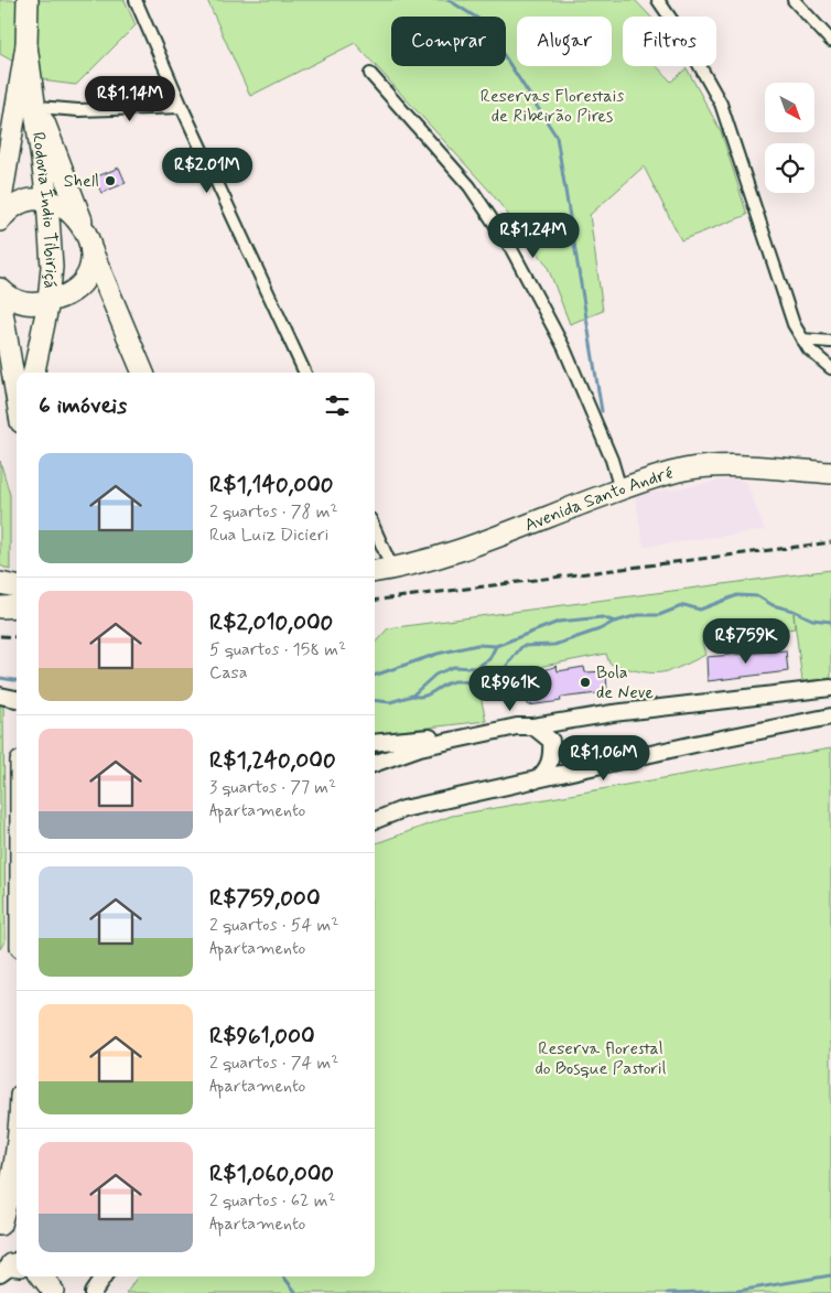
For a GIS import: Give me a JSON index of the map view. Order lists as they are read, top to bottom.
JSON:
{
  "streets": {
    "highway": ["Rodovia Índio Tibiriçá", "Avenida Santo André"]
  },
  "parks": ["Reservas Florestais de Ribeirão Pires", "Reserva florestal do Bosque Pastoril"],
  "places": ["Shell", "Bola de Neve"],
  "north": "bottom right",
  "page": {
    "chip": ["Comprar", "Alugar", "Filtros"],
    "price": [
      "R$1.14M",
      "R$2.01M",
      "R$1.24M",
      "R$759K",
      "R$961K",
      "R$1.06M"
    ],
    "heading": "6 imóveis",
    "list": [
      {
        "name": "R$1,140,000",
        "note": "2 quartos · 78 m² · Rua Luiz Dicieri"
      },
      {
        "name": "R$2,010,000",
        "note": "5 quartos · 158 m² · Casa"
      },
      {
        "name": "R$1,240,000",
        "note": "3 quartos · 77 m² · Apartamento"
      },
      {
        "name": "R$759,000",
        "note": "2 quartos · 54 m² · Apartamento"
      },
      {
        "name": "R$961,000",
        "note": "2 quartos · 74 m² · Apartamento"
      },
      {
        "name": "R$1,060,000",
        "note": "2 quartos · 62 m² · Apartamento"
      }
    ]
  }
}
